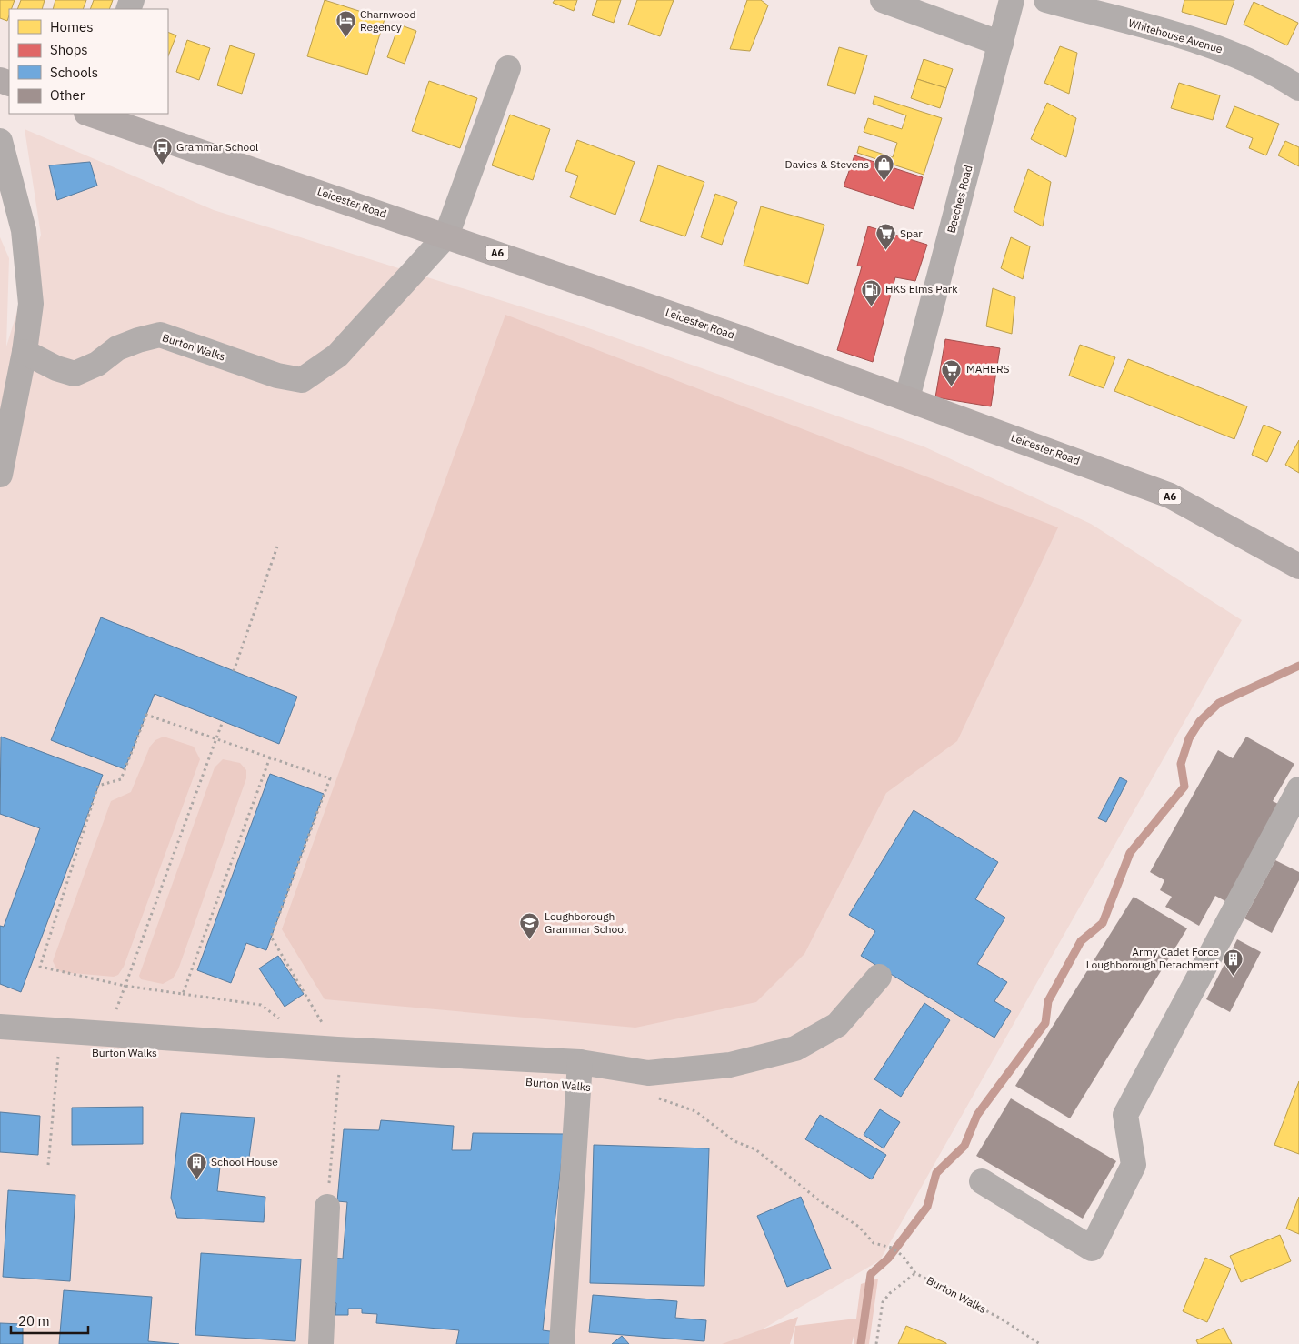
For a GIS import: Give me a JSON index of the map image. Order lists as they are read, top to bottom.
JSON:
{
  "streets": {
    "highway": ["Leicester Road", "A6"],
    "street": ["Whitehouse Avenue", "Beeches Road", "Burton Walks"]
  },
  "crossings": [
    ["Beeches Road", "Leicester Road"],
    ["Leicester Road", "Burton Walks"]
  ],
  "places": {
    "hotel": ["Charnwood Regency"],
    "bus stop": ["Grammar School"],
    "shop": ["Davies & Stevens"],
    "supermarket": ["Spar", "MAHERS"],
    "fuel station": ["HKS Elms Park"],
    "school or university": ["Loughborough Grammar School"],
    "building": ["Army Cadet Force Loughborough Detachment", "School House"]
  },
  "legend": [
    "Homes",
    "Shops",
    "Schools",
    "Other"
  ],
  "scale_bar": "20 m"
}
